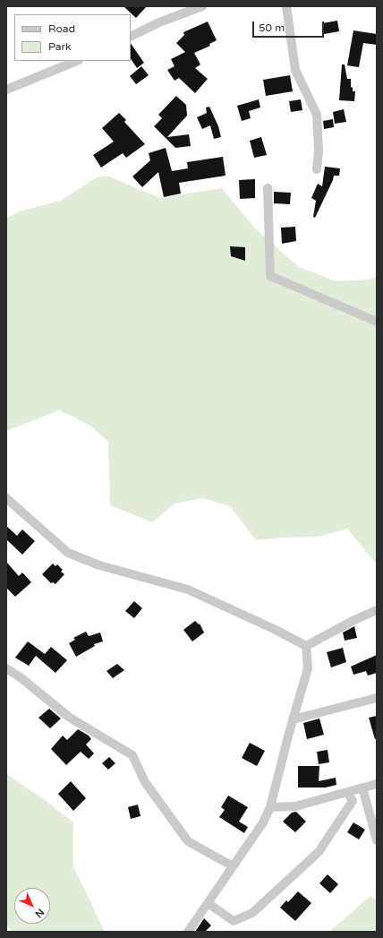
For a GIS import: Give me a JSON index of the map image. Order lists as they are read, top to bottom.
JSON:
{
  "legend": ["Road", "Park"],
  "scale_bar": "50 m",
  "north": "bottom right"
}
